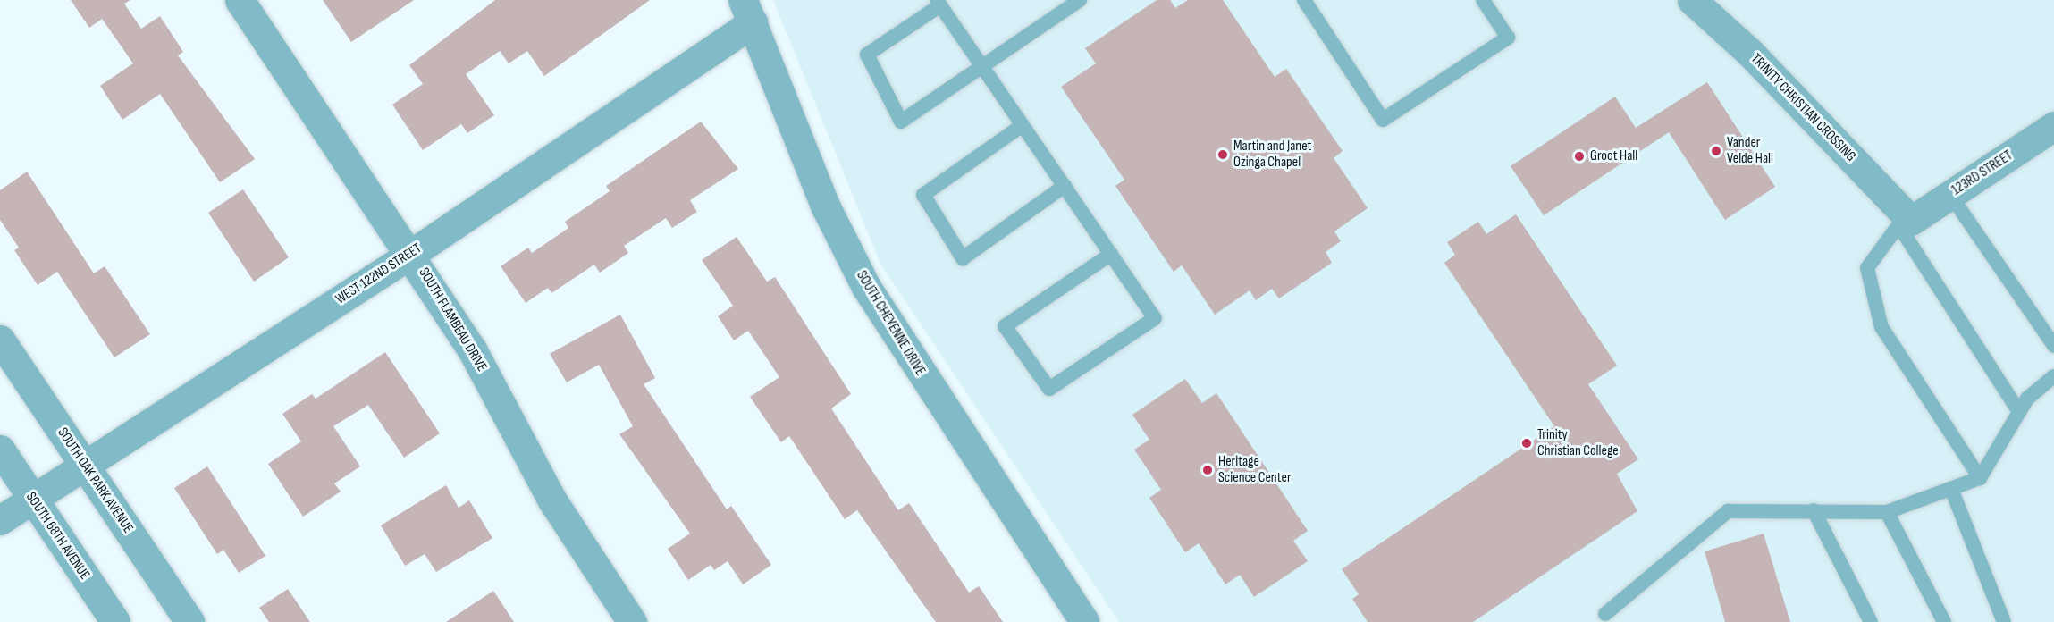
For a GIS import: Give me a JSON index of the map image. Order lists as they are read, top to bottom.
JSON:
{
  "streets": {
    "street": [
      "TRINITY CHRISTIAN CROSSING",
      "123RD STREET",
      "WEST 122ND STREET",
      "SOUTH FLAMBEAU DRIVE",
      "SOUTH CHEYENNE DRIVE",
      "SOUTH OAK PARK AVENUE",
      "SOUTH 68TH AVENUE"
    ]
  },
  "crossings": [
    ["TRINITY CHRISTIAN CROSSING", "123RD STREET"],
    ["WEST 122ND STREET", "SOUTH FLAMBEAU DRIVE"],
    ["WEST 122ND STREET", "SOUTH CHEYENNE DRIVE"],
    ["WEST 122ND STREET", "SOUTH OAK PARK AVENUE"],
    ["WEST 122ND STREET", "SOUTH 68TH AVENUE"]
  ],
  "places": [
    "Vander Velde Hall",
    "Martin and Janet Ozinga Chapel",
    "Groot Hall",
    "Trinity Christian College",
    "Heritage Science Center"
  ]
}
